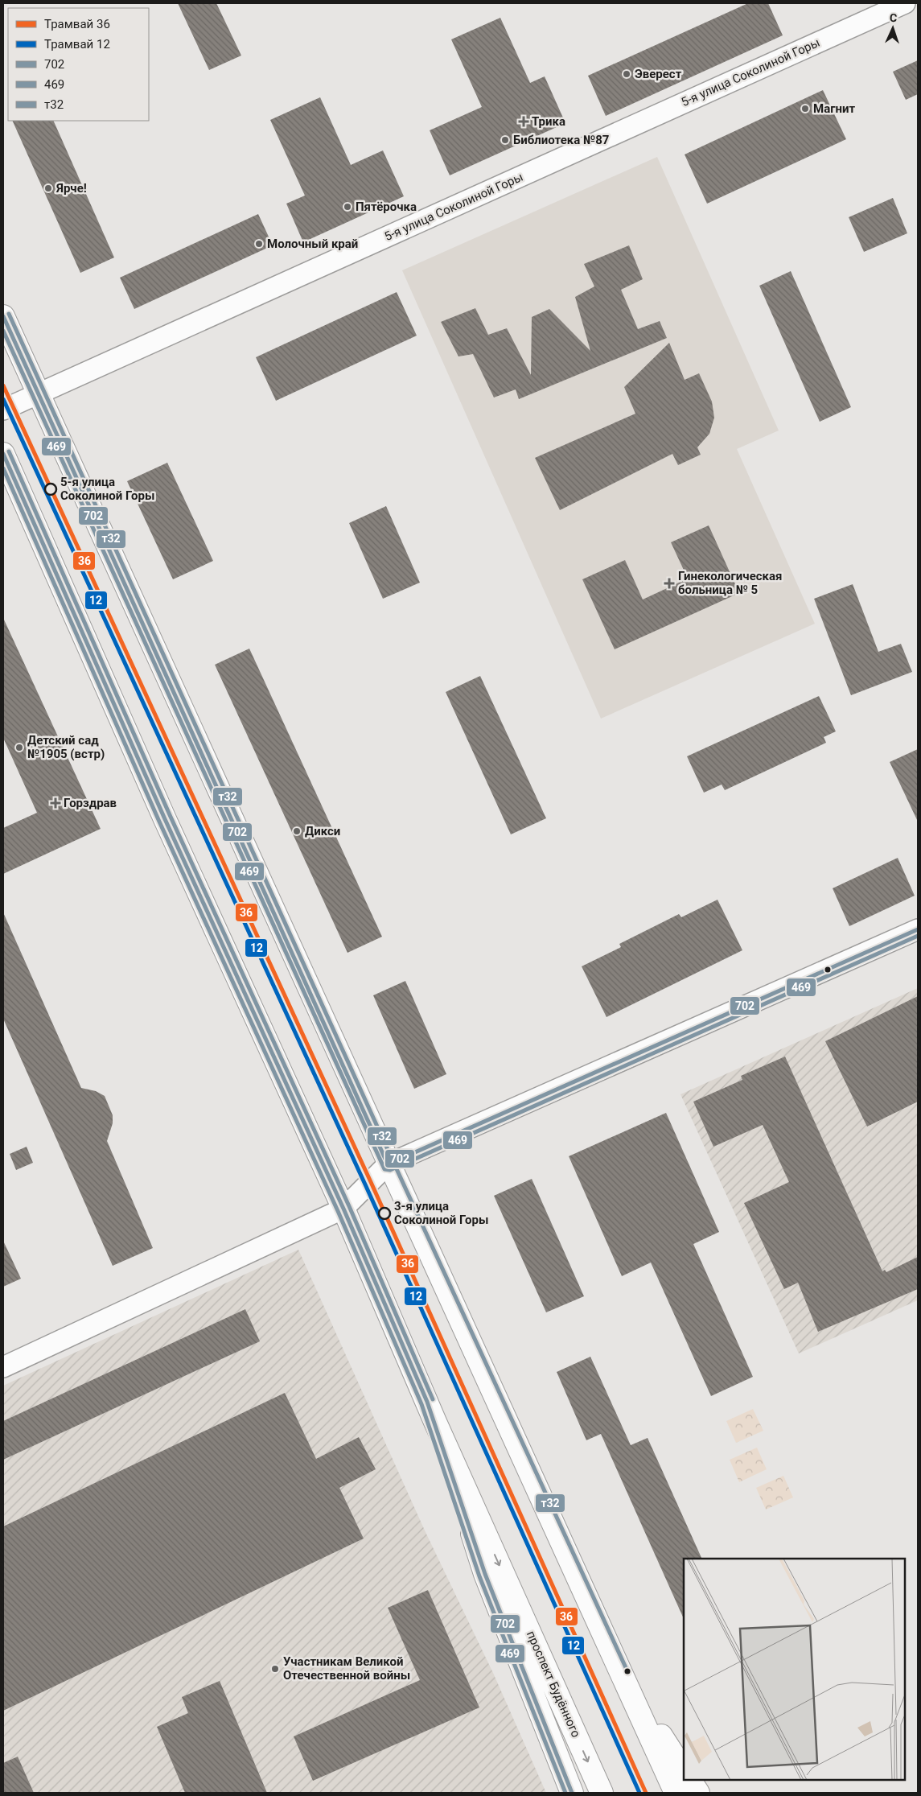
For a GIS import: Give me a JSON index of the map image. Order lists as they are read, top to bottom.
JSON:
{
  "streets": {
    "main road": ["проспект Будённого"],
    "street": ["5-я улица Соколиной Горы"]
  },
  "places": {
    "other": [
      "Эверест",
      "Магнит",
      "Библиотека №87",
      "Ярче!",
      "Пятёрочка",
      "Молочный край",
      "5-я улица Соколиной Горы",
      "Детский сад №1905 (встр)",
      "Дикси",
      "3-я улица Соколиной Горы",
      "Участникам Великой Отечественной войны"
    ],
    "health": ["Трика", "Гинекологическая больница № 5", "Горздрав"]
  },
  "lines": [
    "transit line т32",
    "transit line 702",
    "transit line 469",
    "tram line 36",
    "tram line 12"
  ],
  "legend": [
    "Трамвай 36",
    "Трамвай 12",
    "702",
    "469",
    "т32"
  ],
  "north": "top"
}
